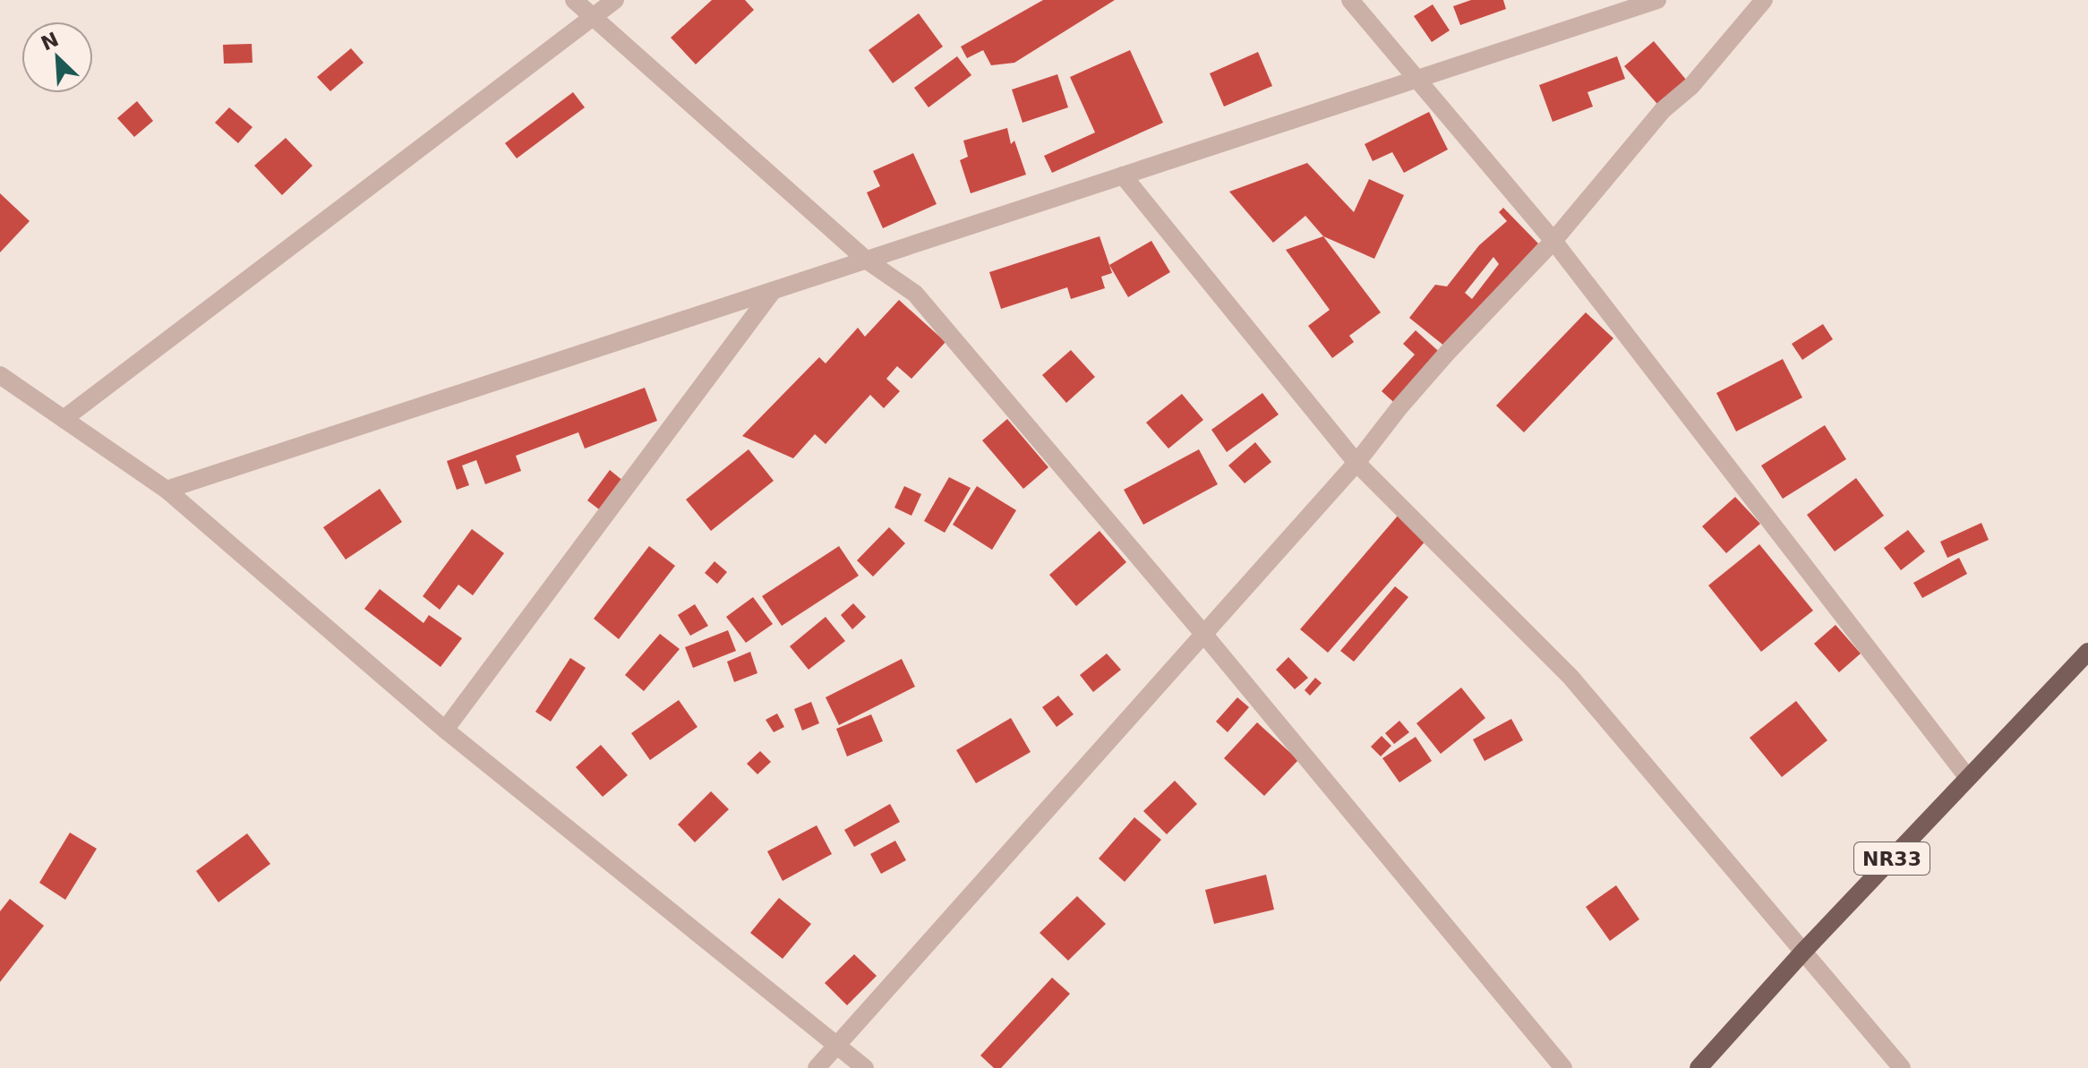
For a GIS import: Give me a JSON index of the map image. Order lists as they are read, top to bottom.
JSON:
{
  "streets": {
    "main road": ["NR33"]
  },
  "north": "top left"
}
